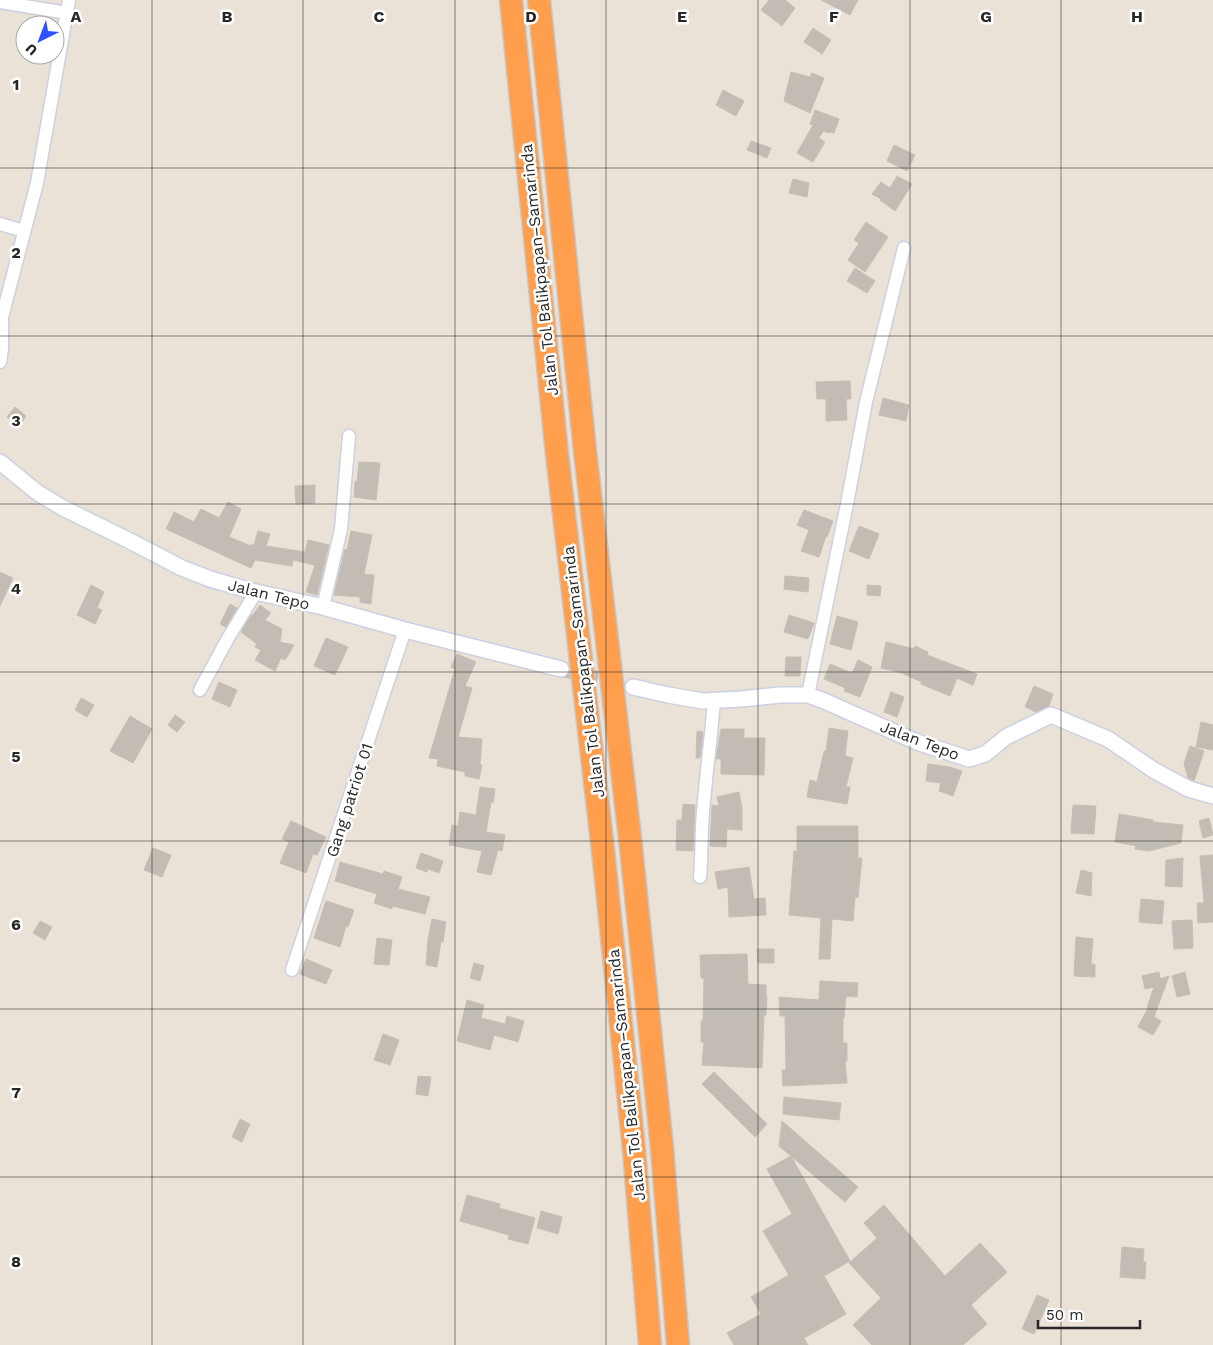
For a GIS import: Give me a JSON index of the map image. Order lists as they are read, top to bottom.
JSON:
{
  "streets": {
    "highway": ["Jalan Tol Balikpapan–Samarinda"],
    "street": ["Jalan Tepo", "Gang patriot 01"]
  },
  "crossings": [
    ["Jalan Tepo", "Gang patriot 01"]
  ],
  "scale_bar": "50 m",
  "north": "bottom left",
  "grid": {
    "columns": [
      "A",
      "B",
      "C",
      "D",
      "E",
      "F",
      "G",
      "H"
    ],
    "rows": [
      "1",
      "2",
      "3",
      "4",
      "5",
      "6",
      "7",
      "8"
    ]
  }
}
